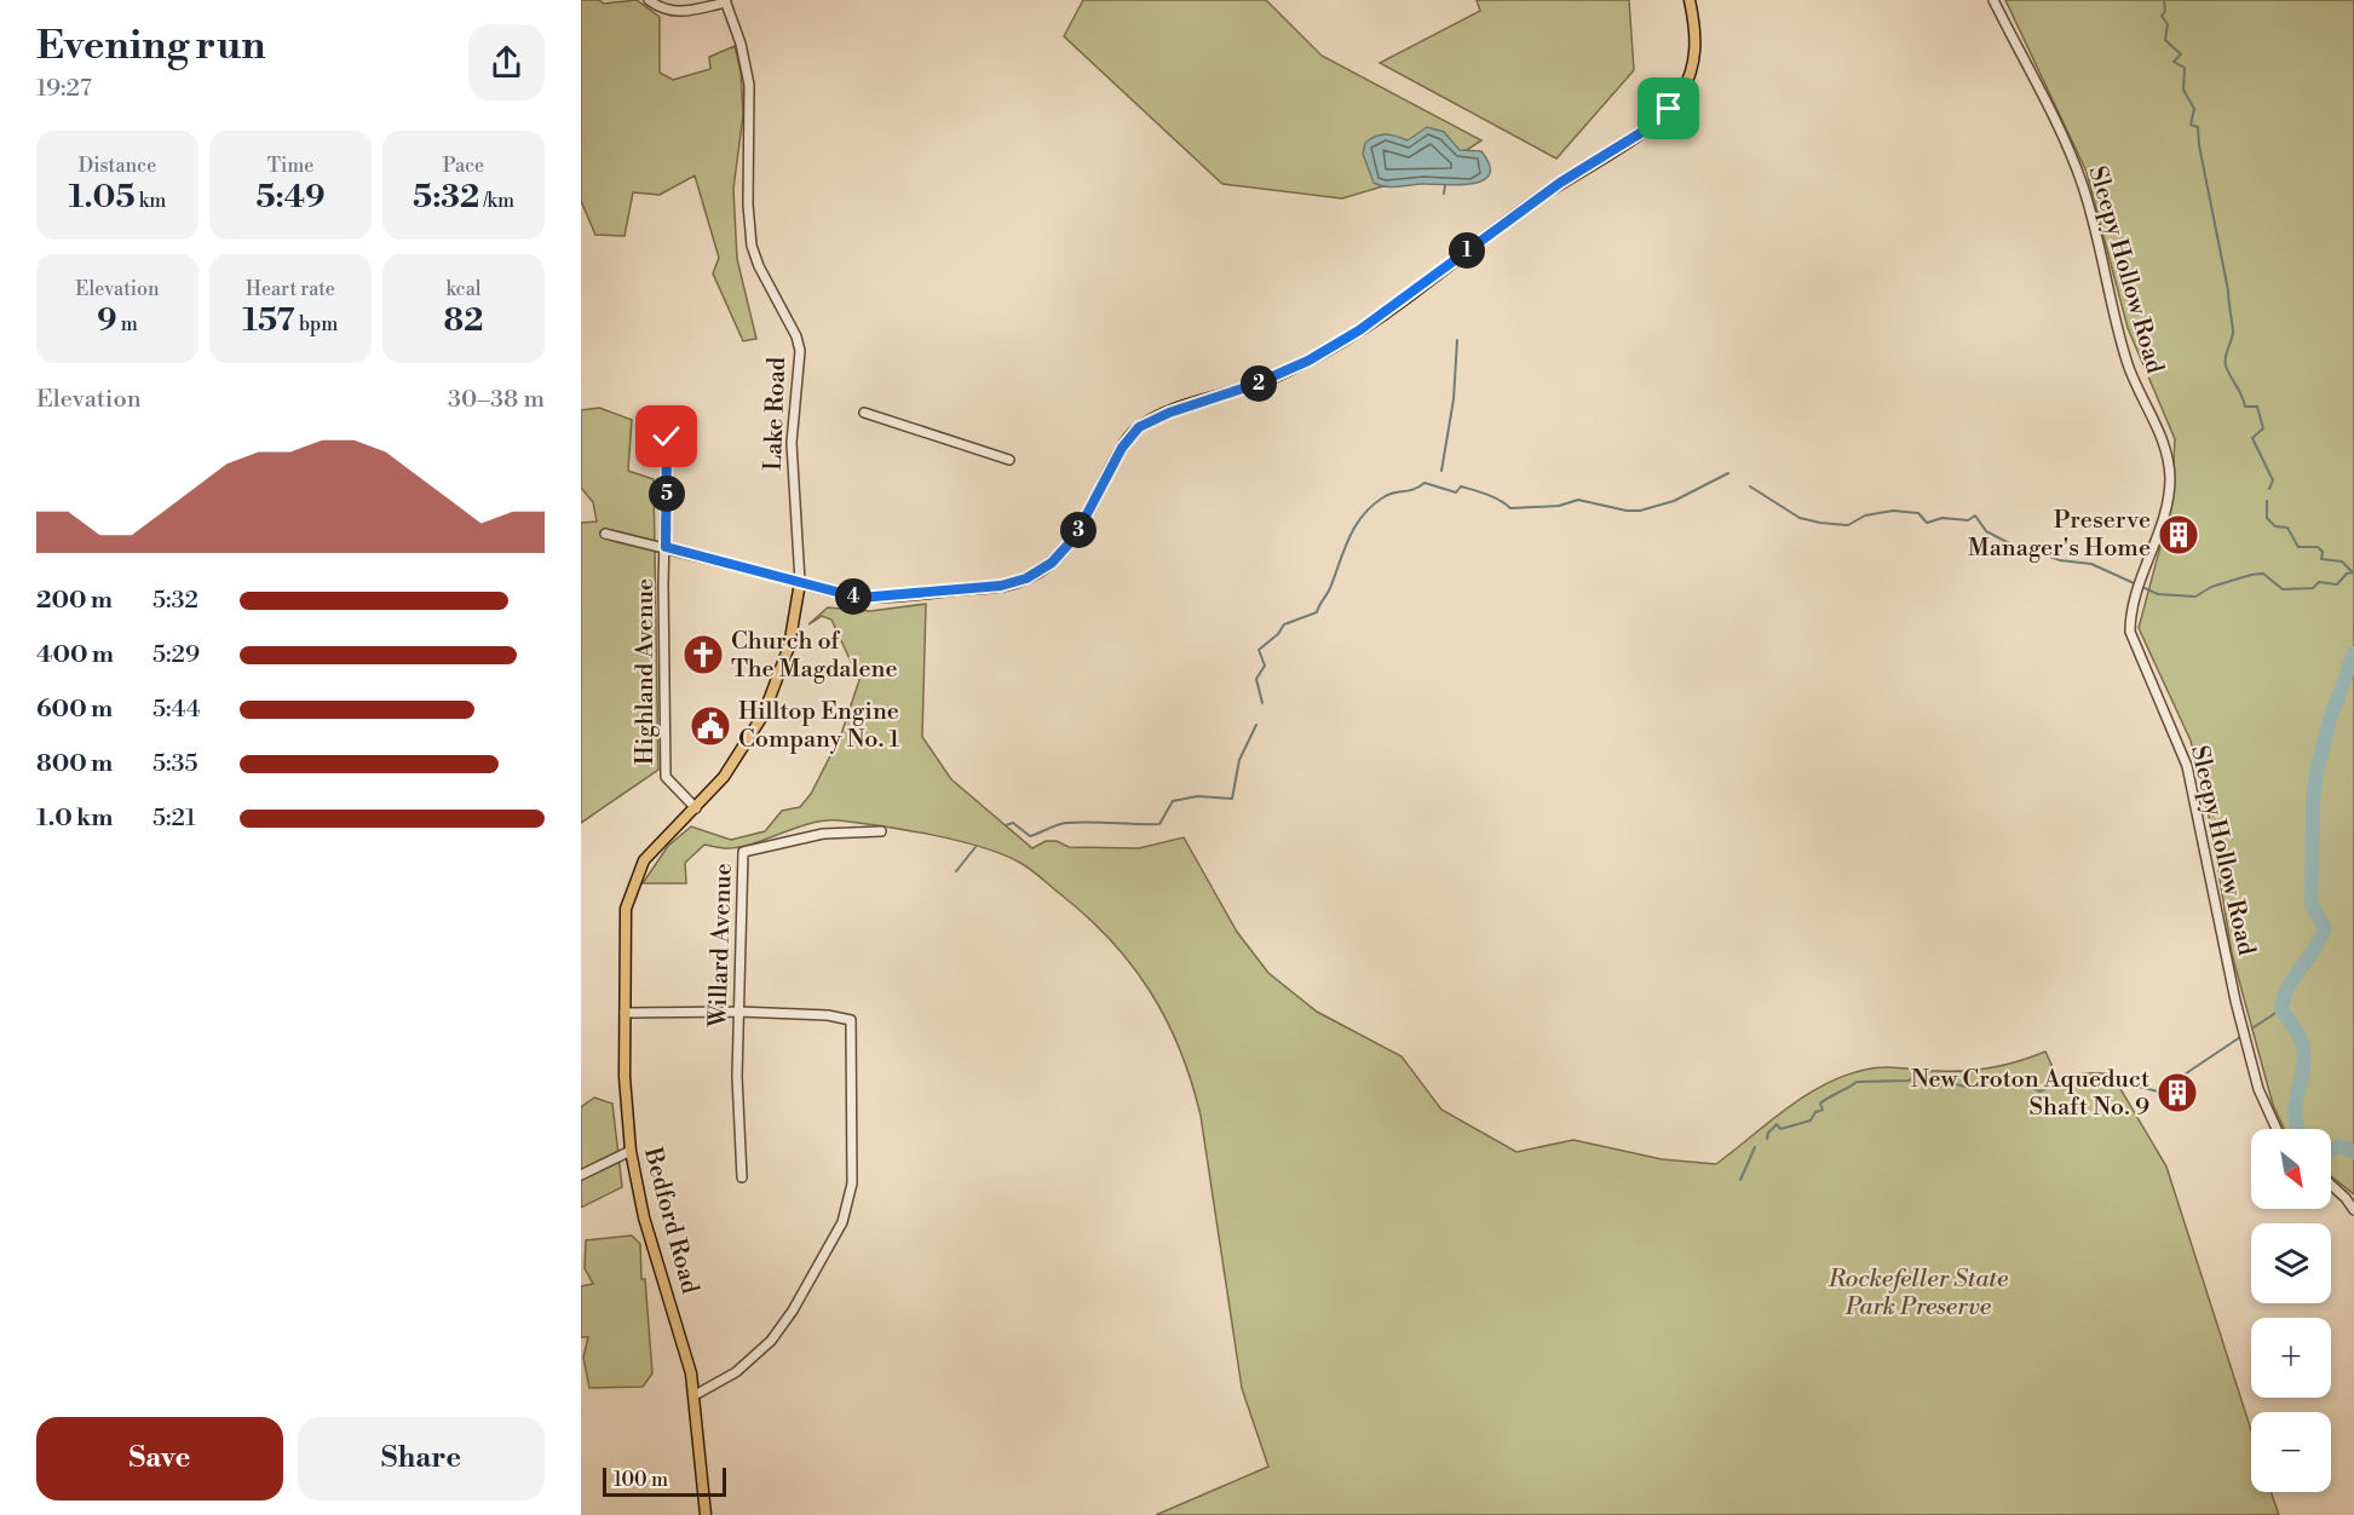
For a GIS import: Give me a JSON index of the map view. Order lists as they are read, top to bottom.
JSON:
{
  "streets": {
    "main road": ["Bedford Road"],
    "street": [
      "Sleepy Hollow Road",
      "Lake Road",
      "Highland Avenue",
      "Willard Avenue"
    ]
  },
  "crossings": [
    ["Lake Road", "Bedford Road"],
    ["Highland Avenue", "Bedford Road"]
  ],
  "parks": ["Rockefeller State Park Preserve"],
  "places": {
    "building": ["Preserve Manager's Home", "New Croton Aqueduct Shaft No. 9"],
    "church": ["Church of The Magdalene"],
    "public building": ["Hilltop Engine Company No. 1"]
  },
  "scale_bar": "100 m",
  "north": "bottom right",
  "page": {
    "heading": ["Evening run", "19:27"],
    "stats": [
      ["Distance", "1.05 km"],
      ["Time", "5:49"],
      ["Pace", "5:32 /km"],
      ["Elevation", "9 m"],
      ["Heart rate", "157 bpm"],
      ["kcal", "82"]
    ],
    "pins": [
      "1",
      "2",
      "5",
      "3",
      "4"
    ],
    "chart": ["Elevation", "30–38 m"],
    "list": [
      {
        "name": "200 m",
        "note": "5:32"
      },
      {
        "name": "400 m",
        "note": "5:29"
      },
      {
        "name": "600 m",
        "note": "5:44"
      },
      {
        "name": "800 m",
        "note": "5:35"
      },
      {
        "name": "1.0 km",
        "note": "5:21"
      }
    ],
    "map_buttons": ["+", "−"],
    "buttons": ["Save", "Share"],
    "scale": "100 m"
  }
}
